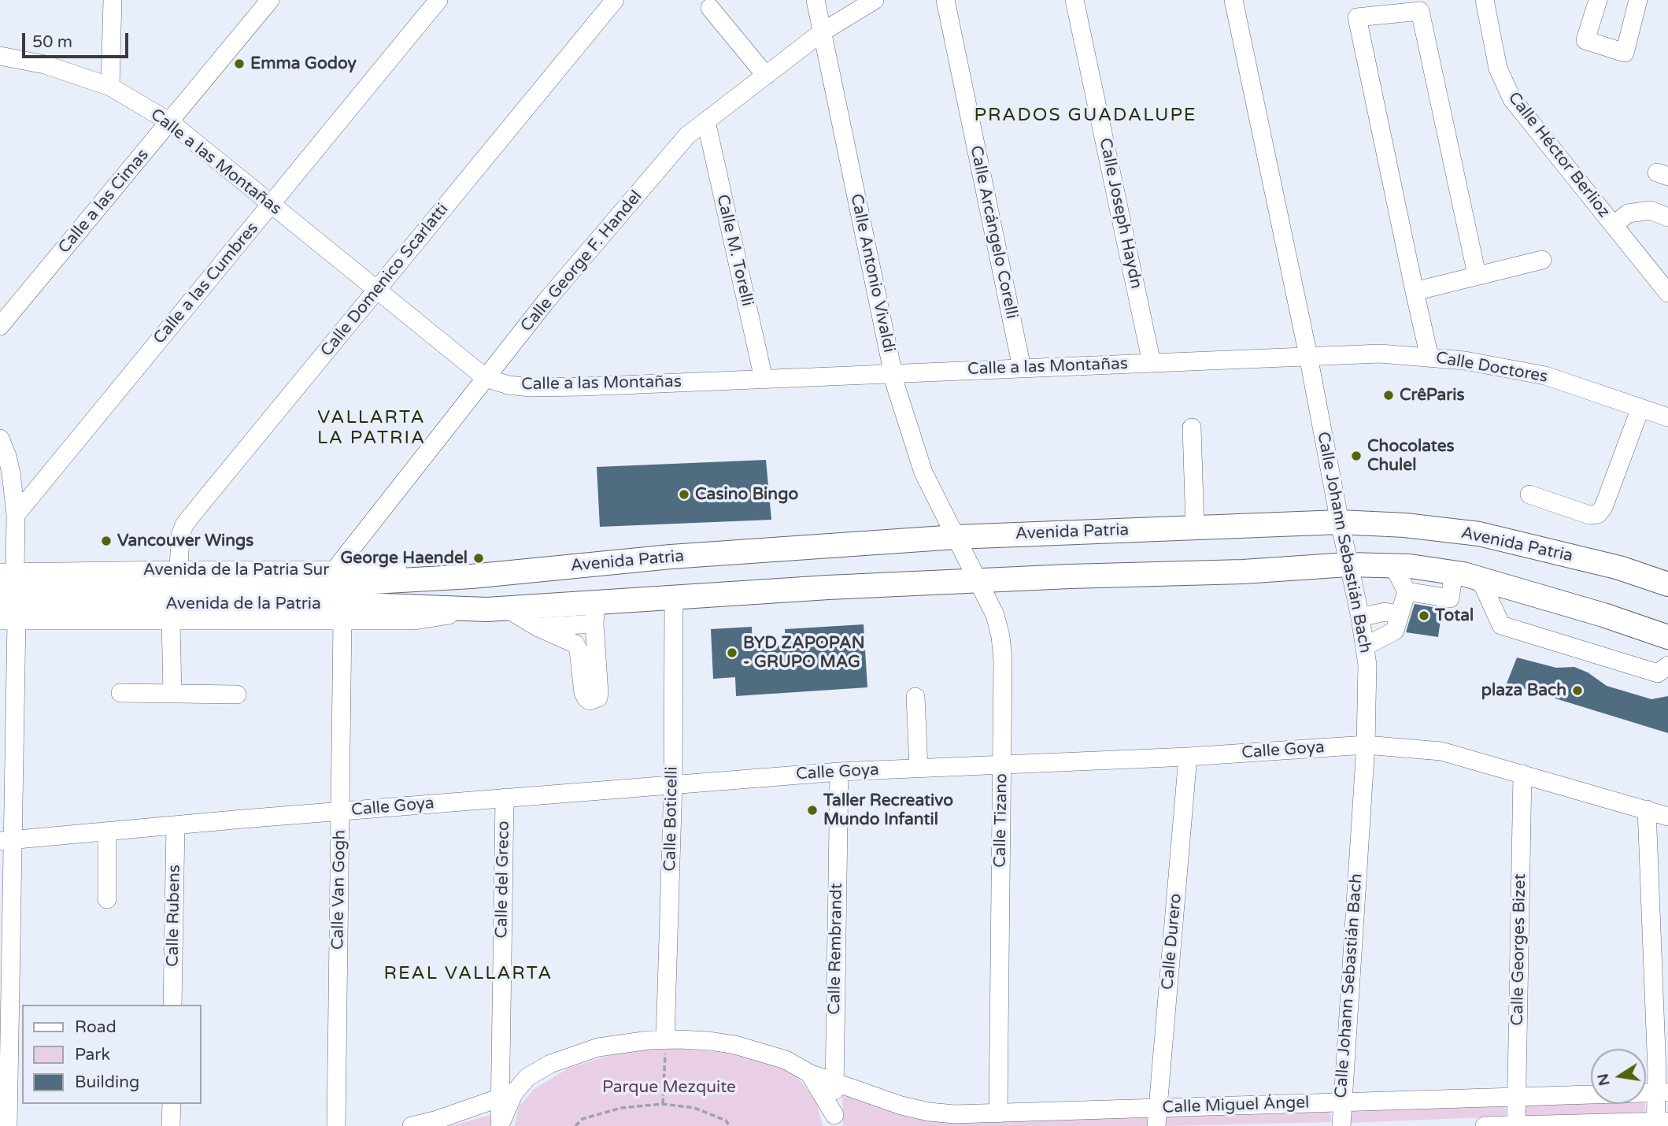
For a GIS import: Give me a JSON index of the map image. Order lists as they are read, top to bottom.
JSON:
{
  "streets": {
    "main road": ["Avenida Patria", "Avenida de la Patria"],
    "street": [
      "Calle Héctor Berlioz",
      "Calle a las Montañas",
      "Calle a las Cimas",
      "Calle Joseph Haydn",
      "Calle Arcángelo Corelli",
      "Calle M. Torelli",
      "Calle George F. Handel",
      "Calle Antonio Vivaldi",
      "Calle Domenico Scarlatti",
      "Calle a las Cumbres",
      "Calle Doctores",
      "Calle Johann Sebastián Bach",
      "Avenida de la Patria Sur",
      "Calle Goya",
      "Calle Boticelli",
      "Calle Tizano",
      "Calle del Greco",
      "Calle Van Gogh",
      "Calle Rubens",
      "Calle Durero",
      "Calle Rembrandt",
      "Calle Georges Bizet",
      "Calle Miguel Ángel"
    ]
  },
  "crossings": [
    ["Calle a las Montañas", "Calle a las Cimas"],
    ["Calle a las Montañas", "Calle Joseph Haydn"],
    ["Calle a las Montañas", "Calle Arcángelo Corelli"],
    ["Calle a las Montañas", "Calle M. Torelli"],
    ["Calle a las Montañas", "Calle George F. Handel"],
    ["Calle a las Montañas", "Calle Antonio Vivaldi"],
    ["Calle a las Montañas", "Calle Domenico Scarlatti"],
    ["Calle a las Montañas", "Calle a las Cumbres"],
    ["Calle a las Montañas", "Calle Doctores"],
    ["Calle a las Montañas", "Calle Johann Sebastián Bach"],
    ["Calle M. Torelli", "Calle George F. Handel"],
    ["Calle George F. Handel", "Calle Antonio Vivaldi"],
    ["Calle George F. Handel", "Avenida de la Patria Sur"],
    ["Calle Antonio Vivaldi", "Avenida Patria"],
    ["Calle Antonio Vivaldi", "Calle Tizano"],
    ["Calle Domenico Scarlatti", "Avenida de la Patria Sur"],
    ["Calle Doctores", "Calle Johann Sebastián Bach"],
    ["Avenida Patria", "Calle Johann Sebastián Bach"],
    ["Avenida Patria", "Avenida de la Patria Sur"],
    ["Avenida Patria", "Avenida de la Patria"],
    ["Avenida Patria", "Calle Tizano"],
    ["Calle Johann Sebastián Bach", "Calle Goya"],
    ["Calle Johann Sebastián Bach", "Calle Miguel Ángel"],
    ["Avenida de la Patria Sur", "Avenida de la Patria"],
    ["Calle Goya", "Calle Boticelli"],
    ["Calle Goya", "Calle Tizano"],
    ["Calle Goya", "Calle del Greco"],
    ["Calle Goya", "Calle Van Gogh"],
    ["Calle Goya", "Calle Rubens"],
    ["Calle Goya", "Calle Durero"],
    ["Calle Goya", "Calle Rembrandt"],
    ["Calle Goya", "Calle Georges Bizet"],
    ["Calle Boticelli", "Calle Miguel Ángel"],
    ["Calle Tizano", "Calle Miguel Ángel"],
    ["Calle del Greco", "Calle Miguel Ángel"],
    ["Calle Durero", "Calle Miguel Ángel"],
    ["Calle Rembrandt", "Calle Miguel Ángel"],
    ["Calle Georges Bizet", "Calle Miguel Ángel"]
  ],
  "districts": ["PRADOS GUADALUPE", "VALLARTA LA PATRIA", "REAL VALLARTA"],
  "parks": ["Parque Mezquite"],
  "places": [
    "Emma Godoy",
    "CrêParis",
    "Chocolates Chulel",
    "Casino Bingo",
    "Vancouver Wings",
    "George Haendel",
    "Total",
    "BYD ZAPOPAN - GRUPO MAG",
    "plaza Bach",
    "Taller Recreativo Mundo Infantil"
  ],
  "legend": ["Road", "Park", "Building"],
  "scale_bar": "50 m",
  "north": "left"
}
